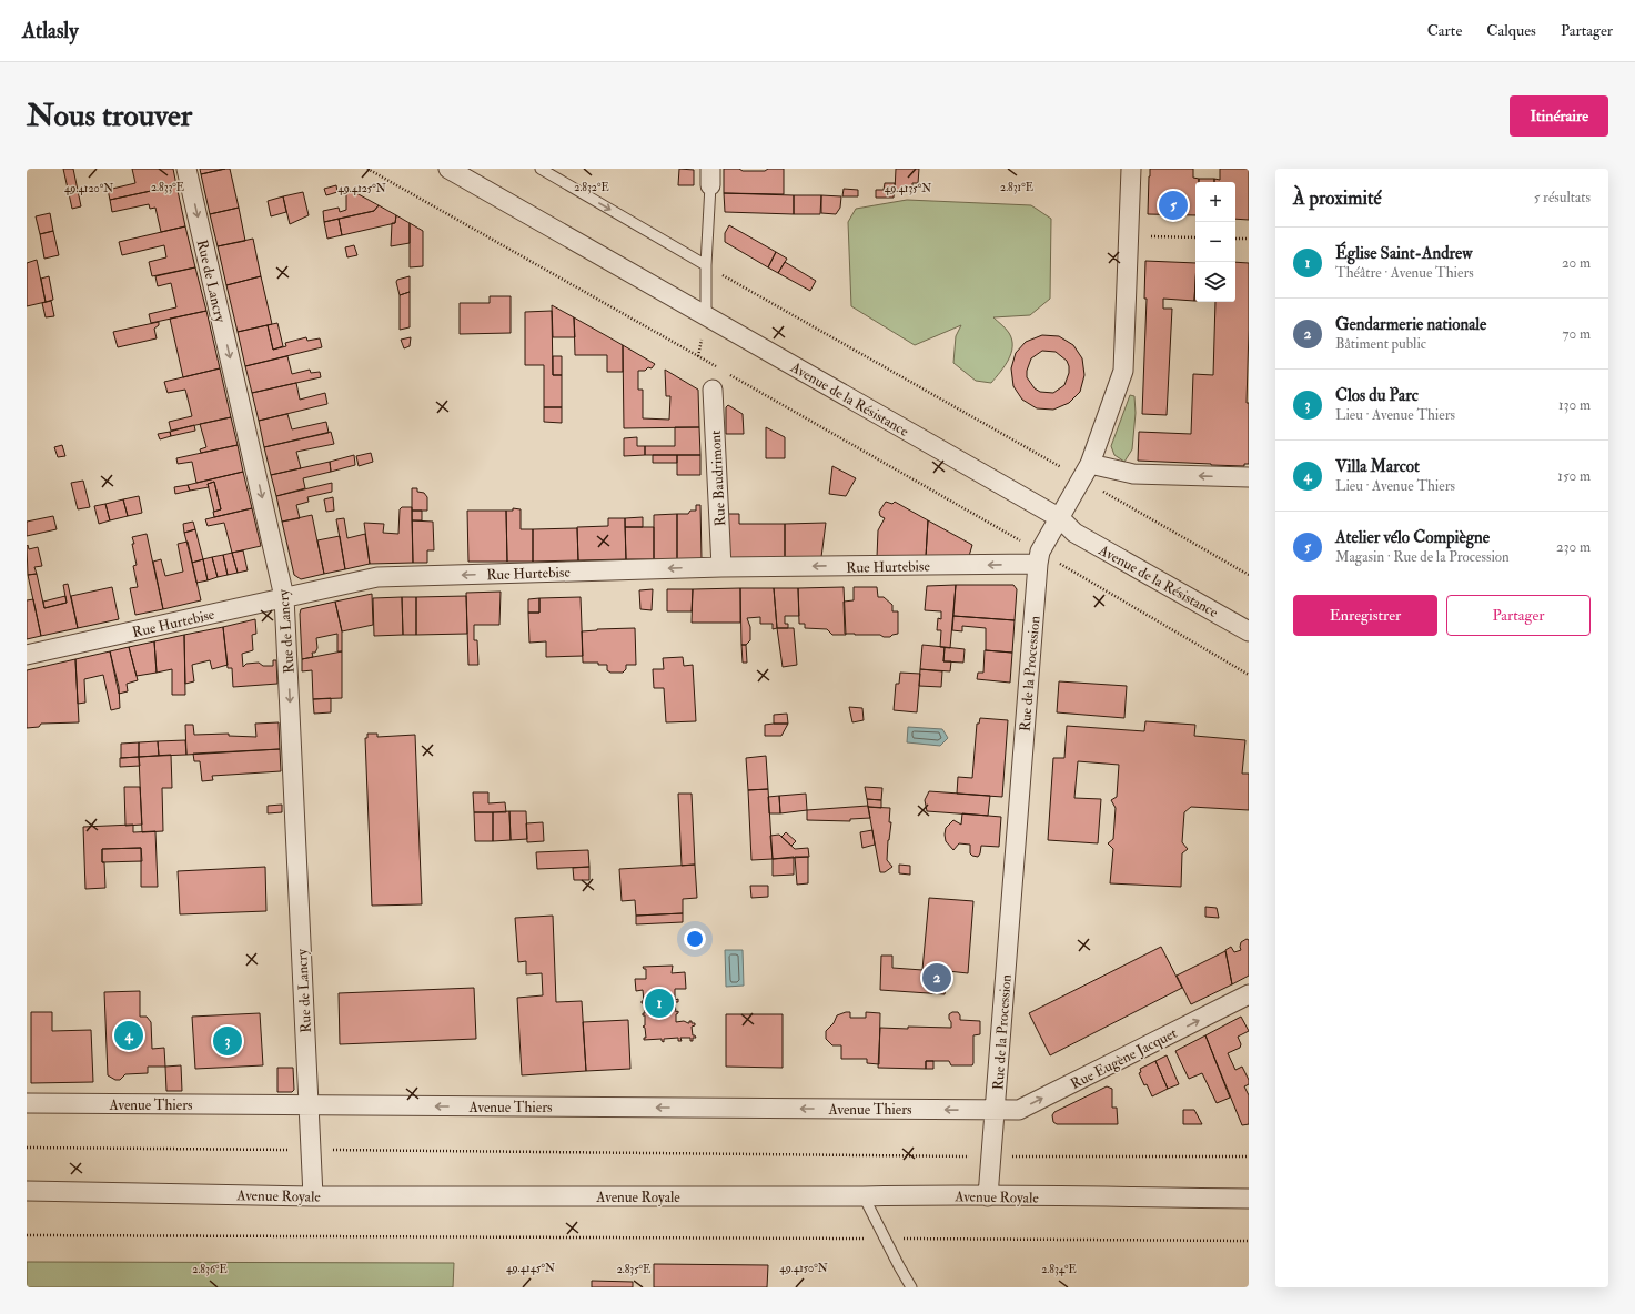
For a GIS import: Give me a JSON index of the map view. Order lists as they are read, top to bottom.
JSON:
{
  "streets": {
    "street": [
      "Rue de Lancry",
      "Avenue de la Résistance",
      "Rue Baudrimont",
      "Rue Hurtebise",
      "Rue de la Procession",
      "Rue Eugène Jacquet",
      "Avenue Thiers",
      "Avenue Royale"
    ]
  },
  "crossings": [
    ["Rue de Lancry", "Rue Hurtebise"],
    ["Rue de Lancry", "Avenue Thiers"],
    ["Rue de Lancry", "Avenue Royale"],
    ["Avenue de la Résistance", "Rue de la Procession"],
    ["Rue Baudrimont", "Rue Hurtebise"],
    ["Rue Hurtebise", "Rue de la Procession"],
    ["Rue de la Procession", "Rue Eugène Jacquet"],
    ["Rue de la Procession", "Avenue Thiers"],
    ["Rue de la Procession", "Avenue Royale"],
    ["Rue Eugène Jacquet", "Avenue Thiers"]
  ],
  "one_way": [
    "Rue de Lancry",
    "Rue Hurtebise",
    "Rue Eugène Jacquet",
    "Avenue Thiers"
  ],
  "page": {
    "header": "Atlasly",
    "nav": ["Carte", "Calques", "Partager"],
    "buttons": [
      "Itinéraire",
      ["Enregistrer", "Partager"]
    ],
    "title": "Nous trouver",
    "heading": ["À proximité", "5 résultats"],
    "map_buttons": ["+", "−"],
    "pins": [
      "5",
      "2",
      "1",
      "4",
      "3"
    ],
    "list": [
      {
        "mark": "1",
        "name": "Église Saint-Andrew",
        "note": "Théâtre · Avenue Thiers",
        "value": "20 m"
      },
      {
        "mark": "2",
        "name": "Gendarmerie nationale",
        "note": "Bâtiment public",
        "value": "70 m"
      },
      {
        "mark": "3",
        "name": "Clos du Parc",
        "note": "Lieu · Avenue Thiers",
        "value": "130 m"
      },
      {
        "mark": "4",
        "name": "Villa Marcot",
        "note": "Lieu · Avenue Thiers",
        "value": "150 m"
      },
      {
        "mark": "5",
        "name": "Atelier vélo Compiègne",
        "note": "Magasin · Rue de la Procession",
        "value": "230 m"
      }
    ]
  },
  "coordinates": [
    "2.833°E",
    "2.832°E",
    "2.831°E",
    "49.4120°N",
    "49.4125°N",
    "49.4135°N",
    "49.4145°N",
    "49.4150°N",
    "2.836°E",
    "2.835°E",
    "2.834°E"
  ]
}
